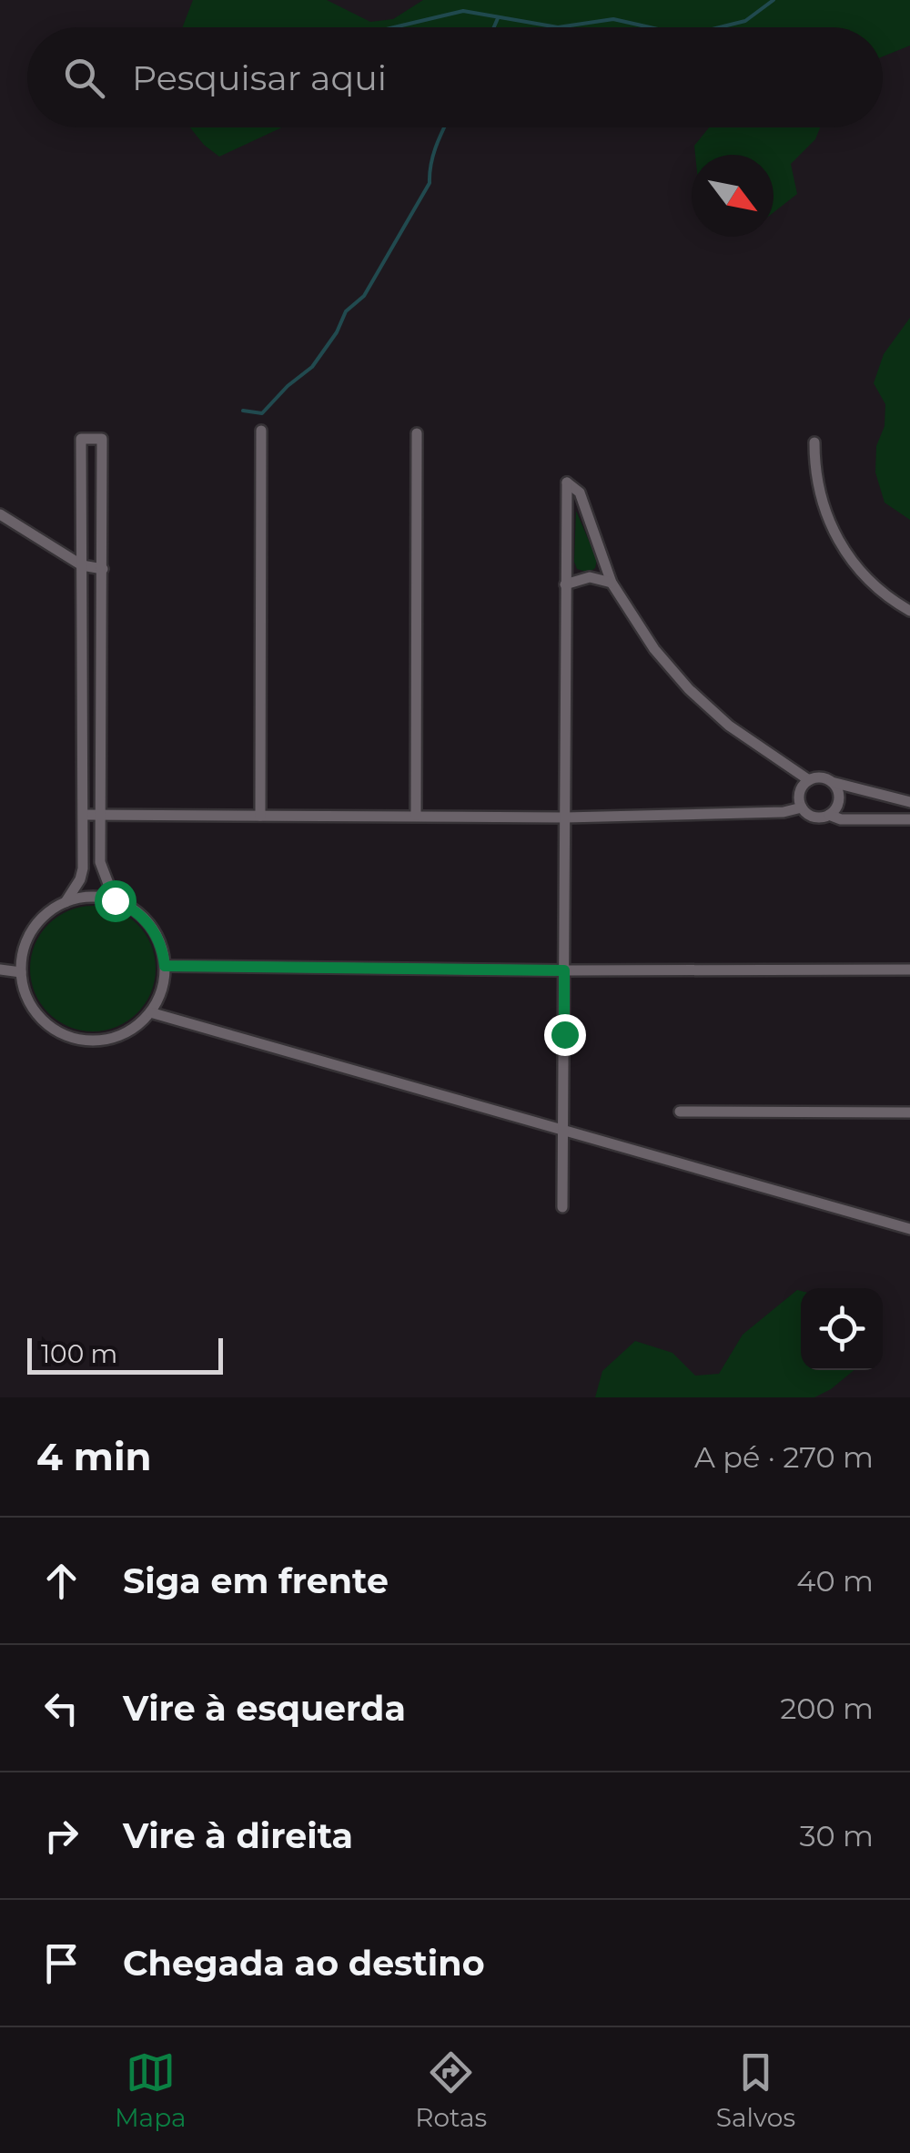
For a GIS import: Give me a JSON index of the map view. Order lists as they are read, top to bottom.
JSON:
{
  "scale_bar": "100 m",
  "north": "bottom right",
  "page": {
    "search": "Pesquisar aqui",
    "scale": "100 m",
    "heading": ["4 min", "A pé · 270 m"],
    "list": [
      ["Siga em frente", "40 m"],
      ["Vire à esquerda", "200 m"],
      ["Vire à direita", "30 m"],
      "Chegada ao destino"
    ],
    "nav": ["Mapa", "Rotas", "Salvos"]
  }
}
